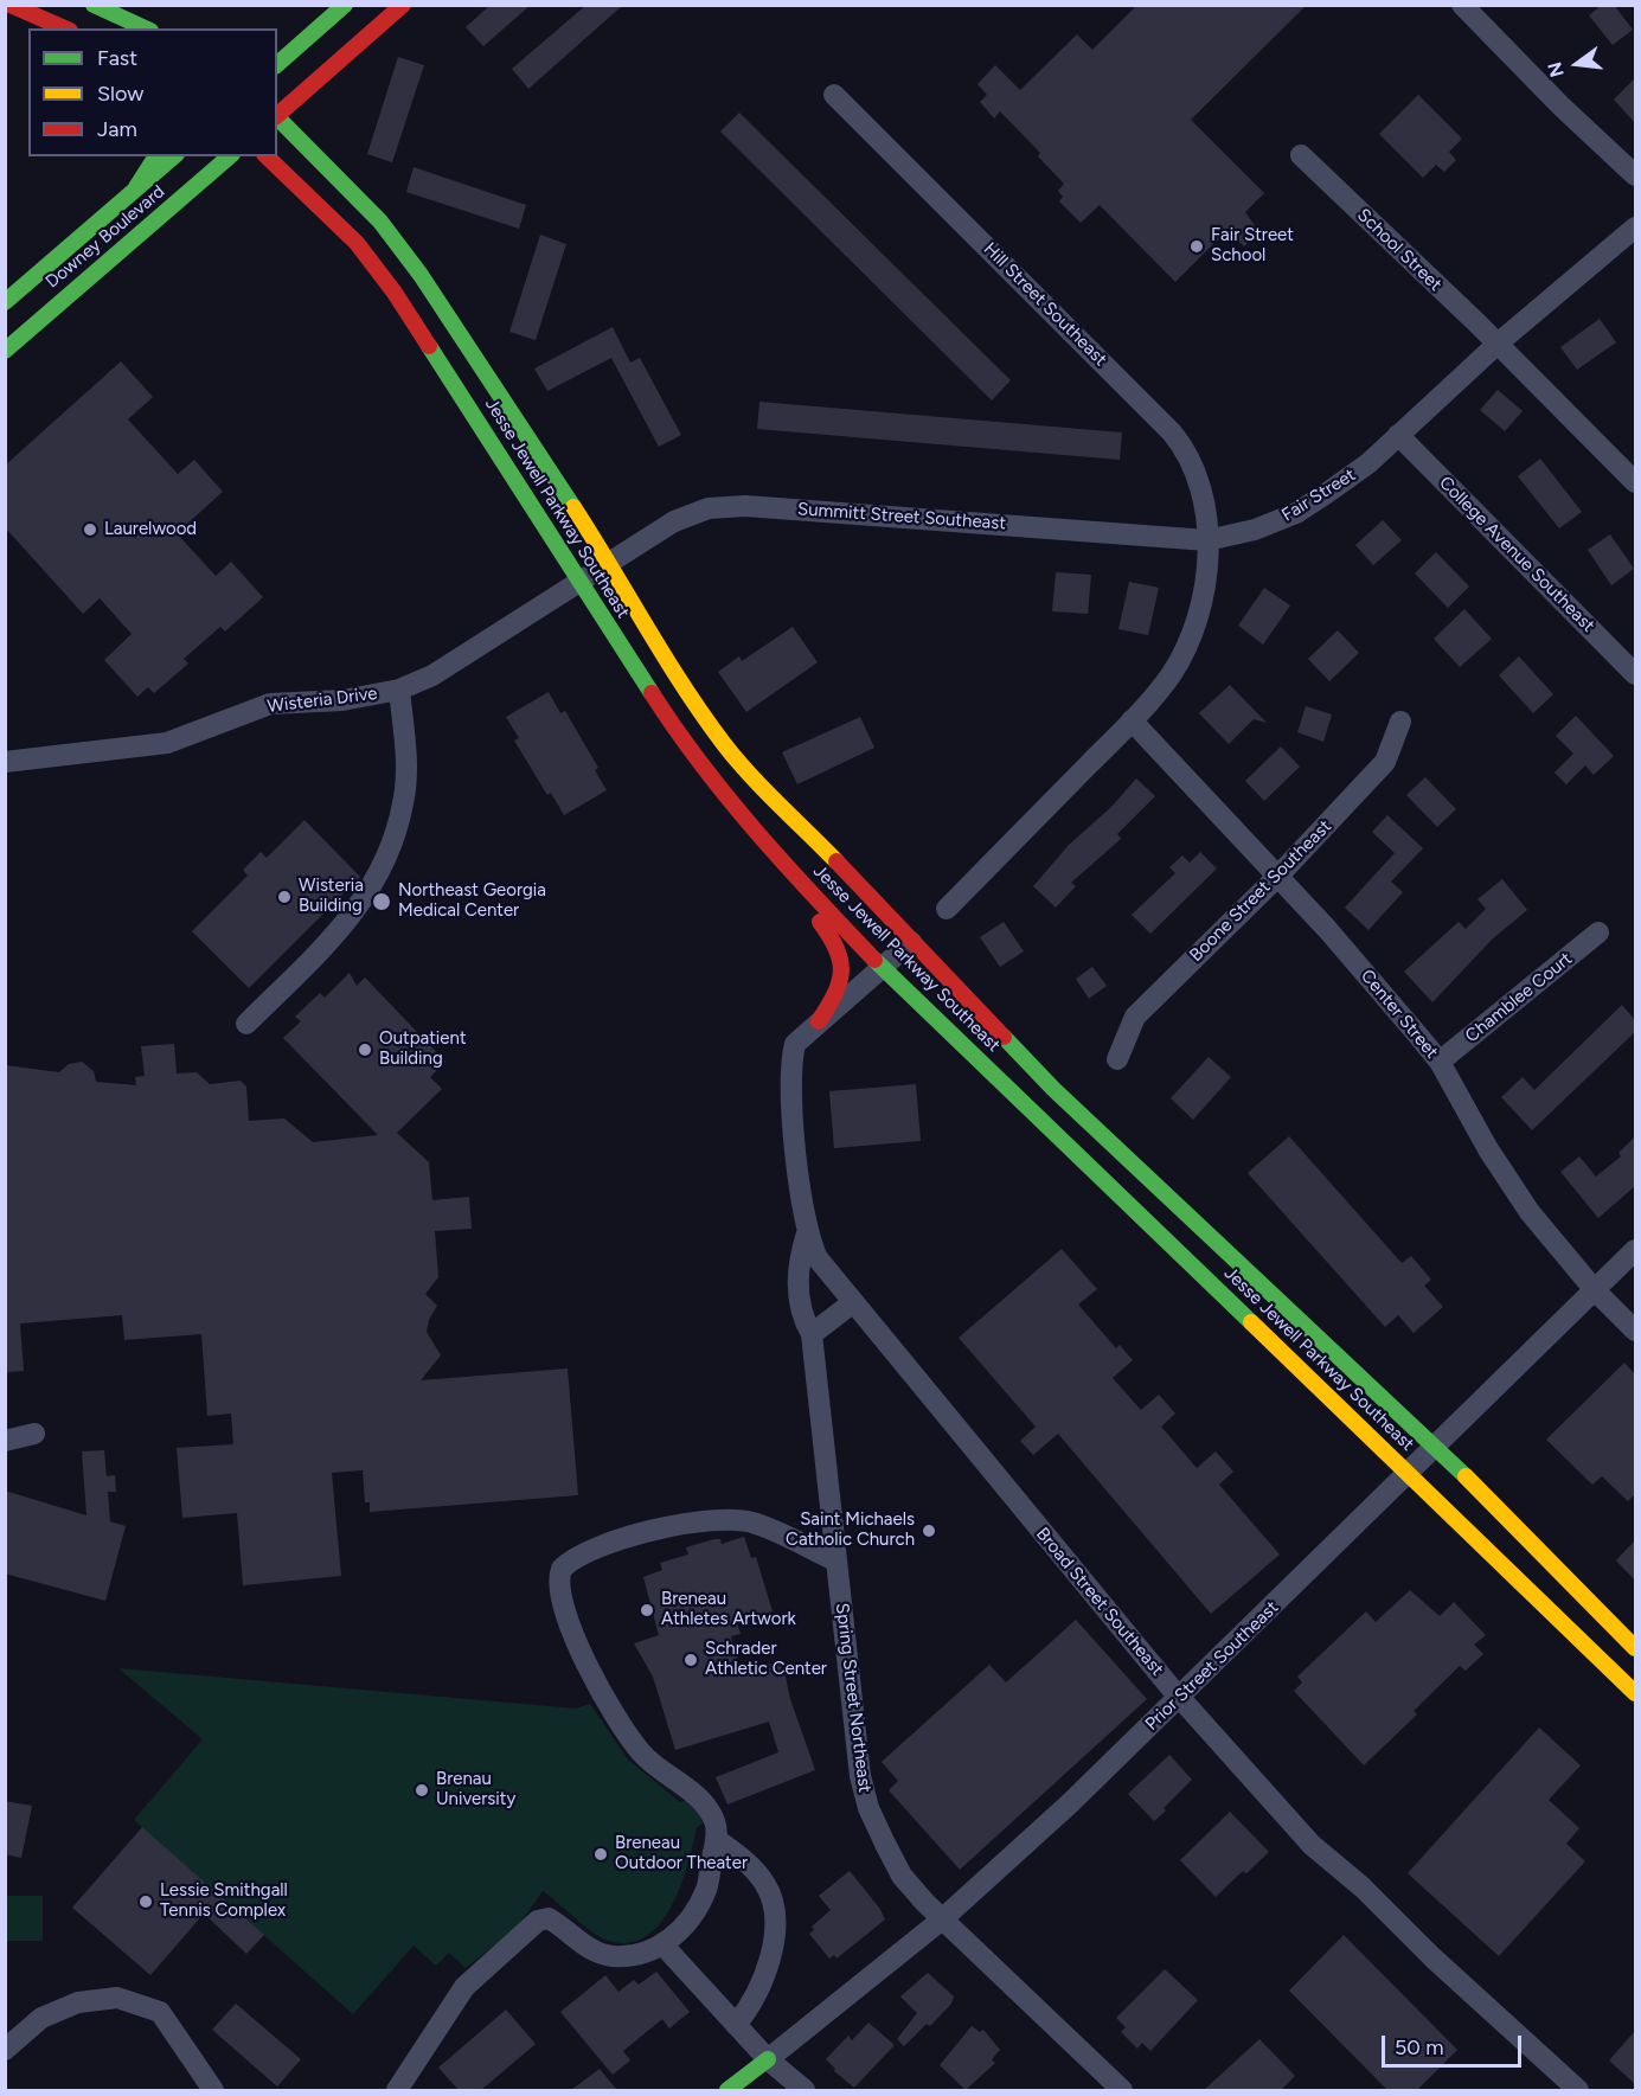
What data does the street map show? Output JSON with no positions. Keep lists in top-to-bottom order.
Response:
{
  "streets": {
    "main road": ["Downey Boulevard", "Jesse Jewell Parkway Southeast"],
    "street": [
      "School Street",
      "Hill Street Southeast",
      "Fair Street",
      "Summitt Street Southeast",
      "College Avenue Southeast",
      "Wisteria Drive",
      "Boone Street Southeast",
      "Chamblee Court",
      "Center Street",
      "Broad Street Southeast",
      "Prior Street Southeast",
      "Spring Street Northeast"
    ]
  },
  "crossings": [
    ["School Street", "Fair Street"],
    ["Hill Street Southeast", "Fair Street"],
    ["Hill Street Southeast", "Summitt Street Southeast"],
    ["Fair Street", "Summitt Street Southeast"],
    ["Fair Street", "College Avenue Southeast"],
    ["Jesse Jewell Parkway Southeast", "Summitt Street Southeast"],
    ["Jesse Jewell Parkway Southeast", "Wisteria Drive"],
    ["Jesse Jewell Parkway Southeast", "Prior Street Southeast"],
    ["Jesse Jewell Parkway Southeast", "Spring Street Northeast"],
    ["Summitt Street Southeast", "Wisteria Drive"],
    ["Boone Street Southeast", "Center Street"],
    ["Chamblee Court", "Center Street"],
    ["Center Street", "Prior Street Southeast"],
    ["Broad Street Southeast", "Prior Street Southeast"],
    ["Broad Street Southeast", "Spring Street Northeast"],
    ["Prior Street Southeast", "Spring Street Northeast"]
  ],
  "places": [
    "Fair Street School",
    "Laurelwood",
    "Wisteria Building",
    "Northeast Georgia Medical Center",
    "Outpatient Building",
    "Saint Michaels Catholic Church",
    "Breneau Athletes Artwork",
    "Schrader Athletic Center",
    "Brenau University",
    "Breneau Outdoor Theater",
    "Lessie Smithgall Tennis Complex"
  ],
  "legend": ["Fast", "Slow", "Jam"],
  "scale_bar": "50 m",
  "north": "left"
}
